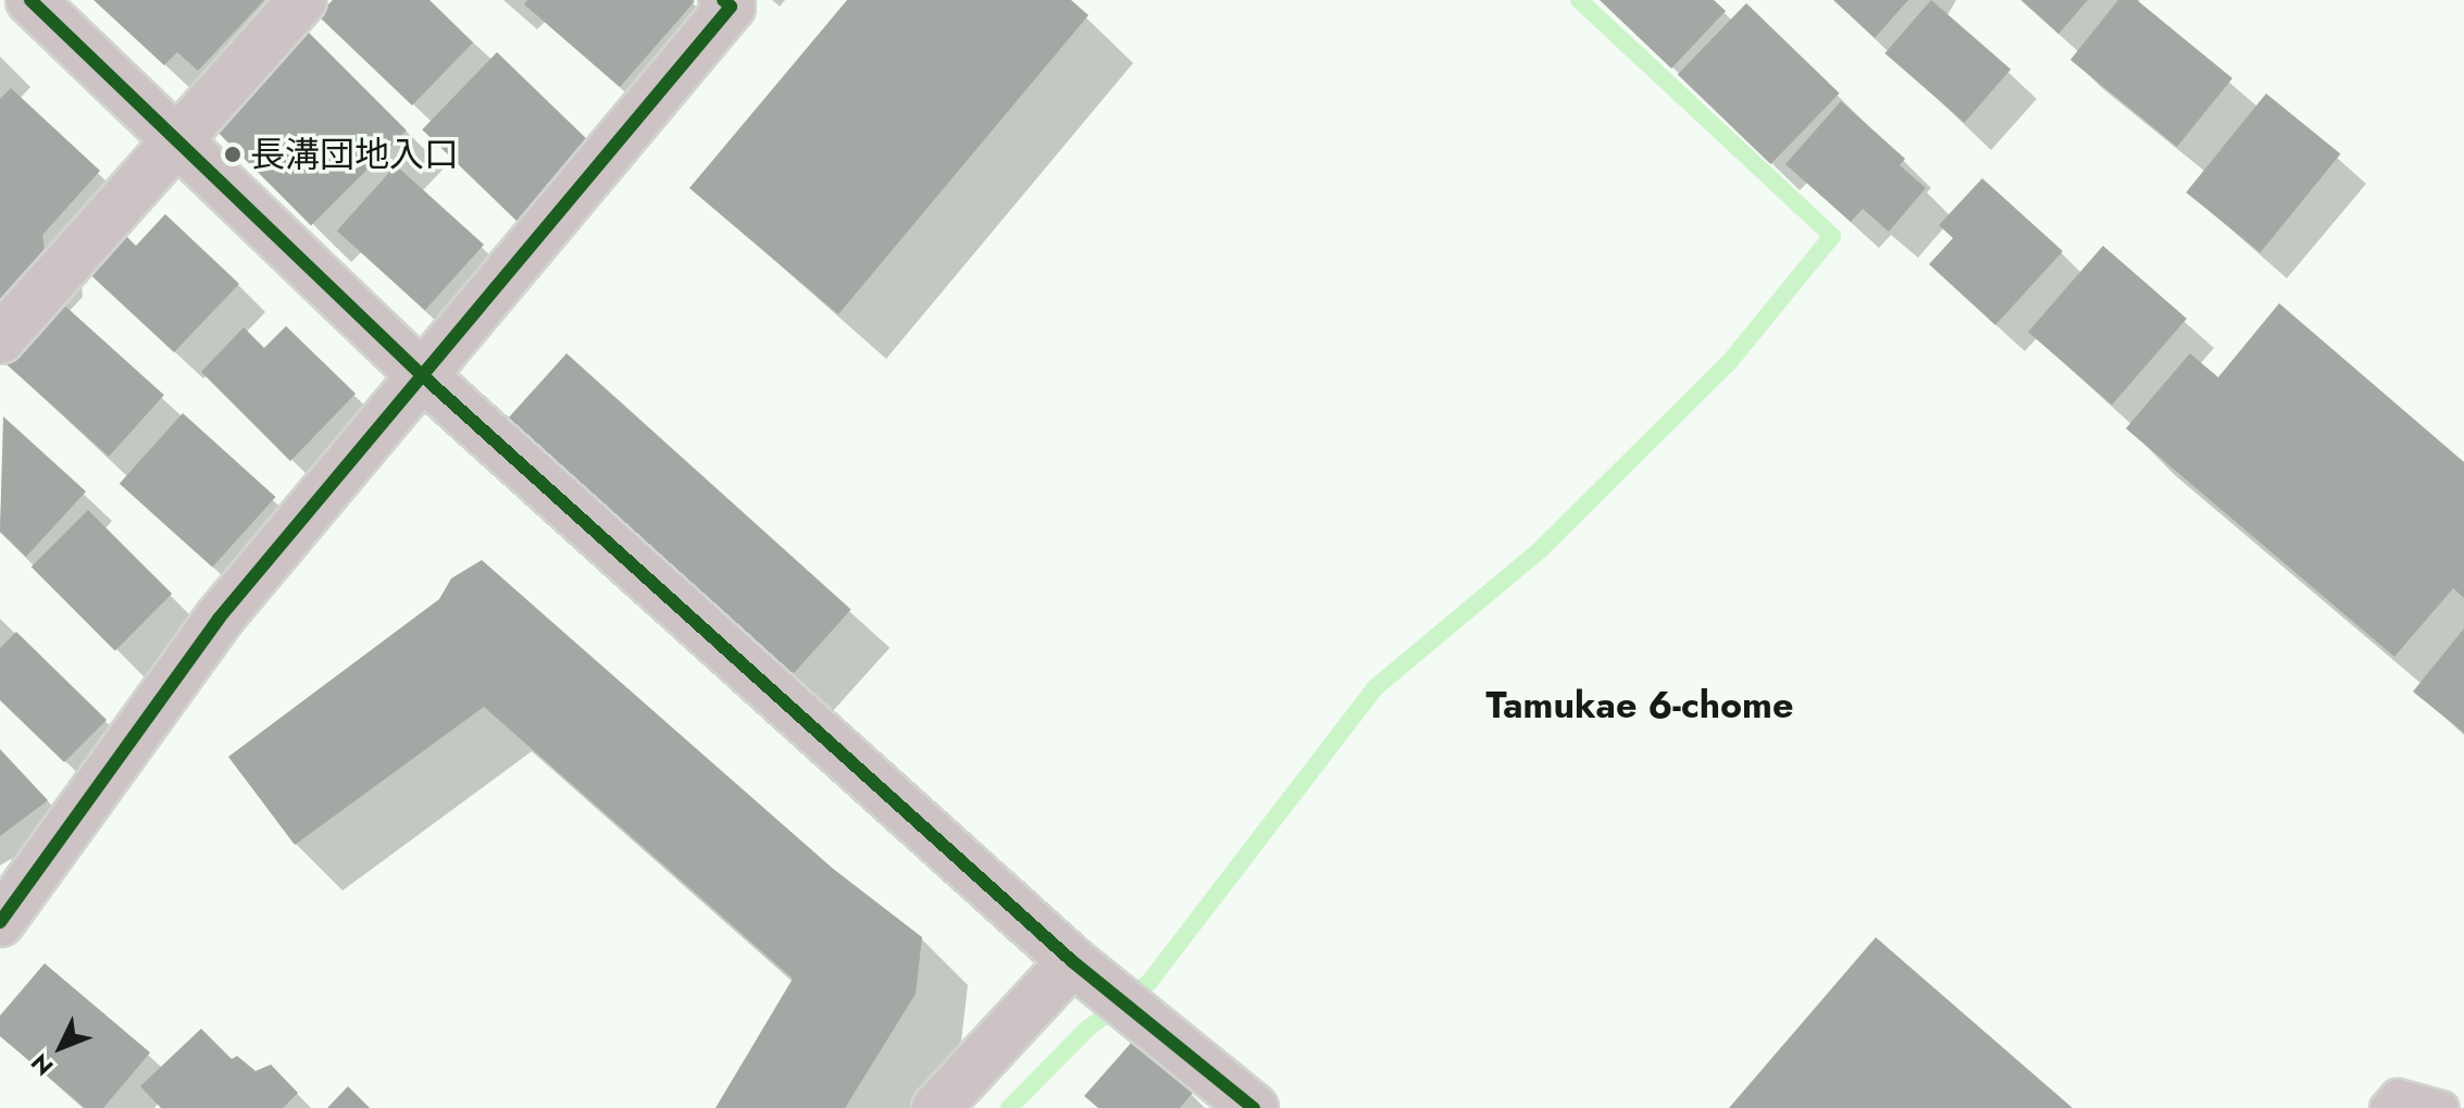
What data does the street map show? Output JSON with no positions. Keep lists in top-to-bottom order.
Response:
{
  "districts": ["Tamukae 6-chome"],
  "places": ["長溝団地入口"],
  "north": "bottom left"
}
